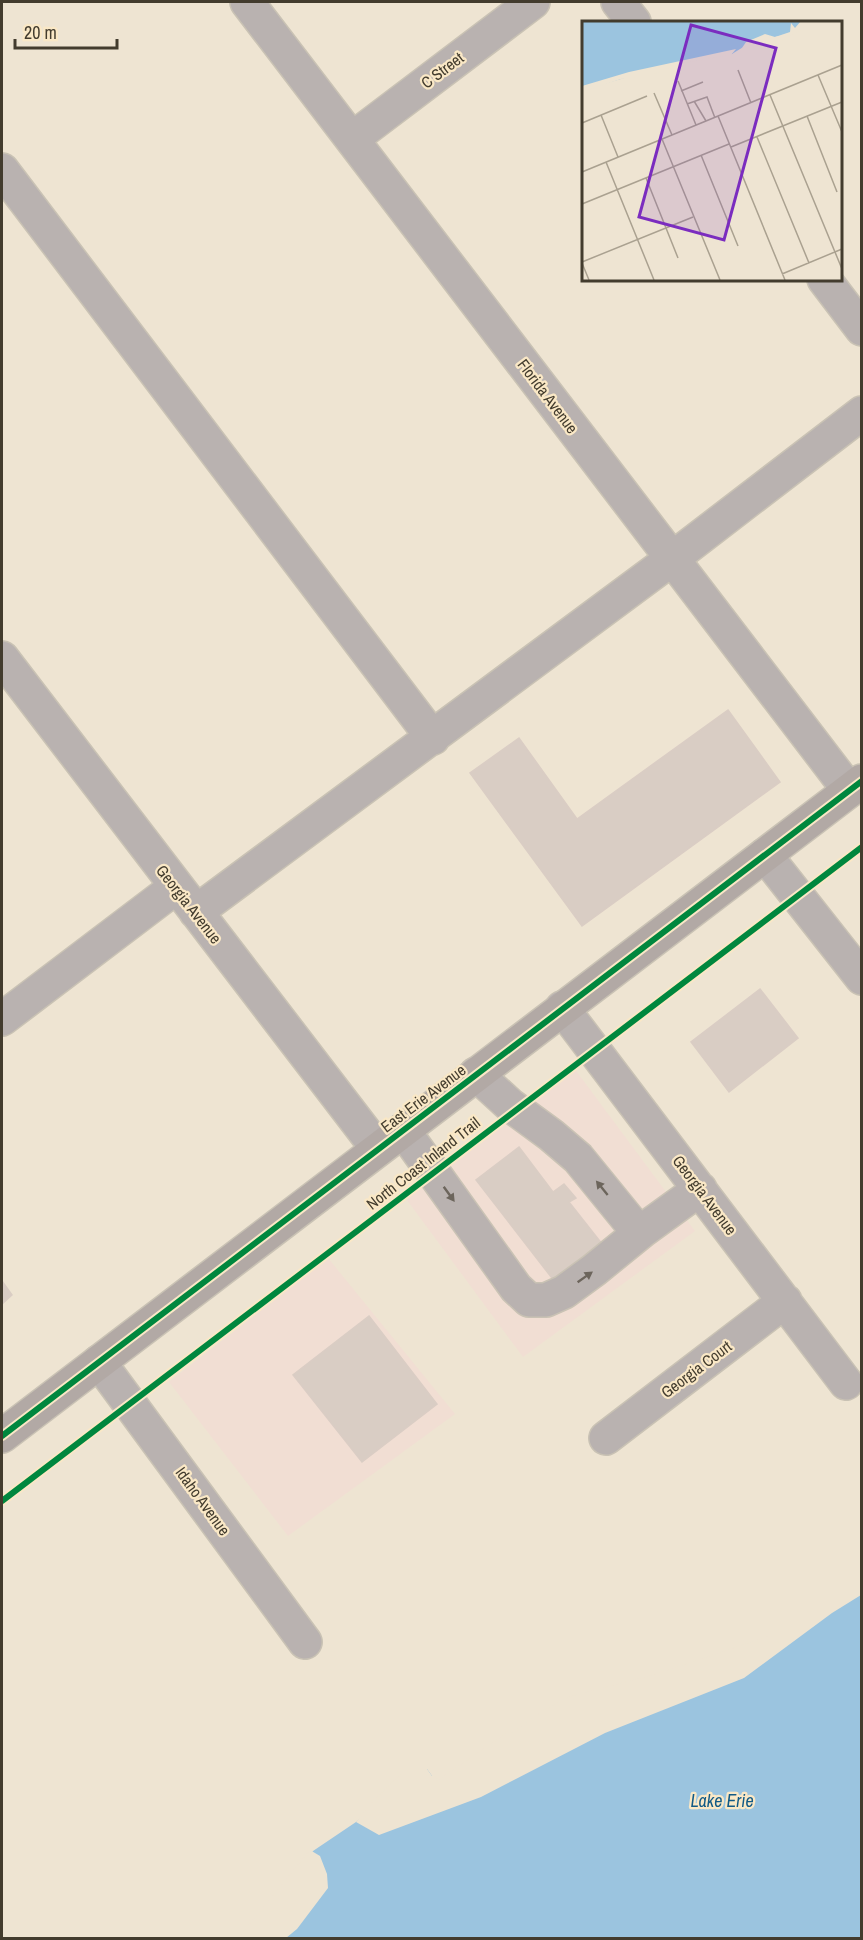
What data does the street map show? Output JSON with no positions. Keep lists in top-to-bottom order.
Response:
{
  "streets": {
    "main road": ["East Erie Avenue"],
    "street": [
      "C Street",
      "Florida Avenue",
      "Georgia Avenue",
      "Georgia Court",
      "Idaho Avenue"
    ],
    "cycle path": ["North Coast Inland Trail"]
  },
  "crossings": [
    ["C Street", "Florida Avenue"],
    ["Florida Avenue", "East Erie Avenue"],
    ["Georgia Avenue", "East Erie Avenue"],
    ["Georgia Avenue", "Georgia Court"],
    ["East Erie Avenue", "Idaho Avenue"]
  ],
  "water": ["Lake Erie"],
  "scale_bar": "20 m"
}
